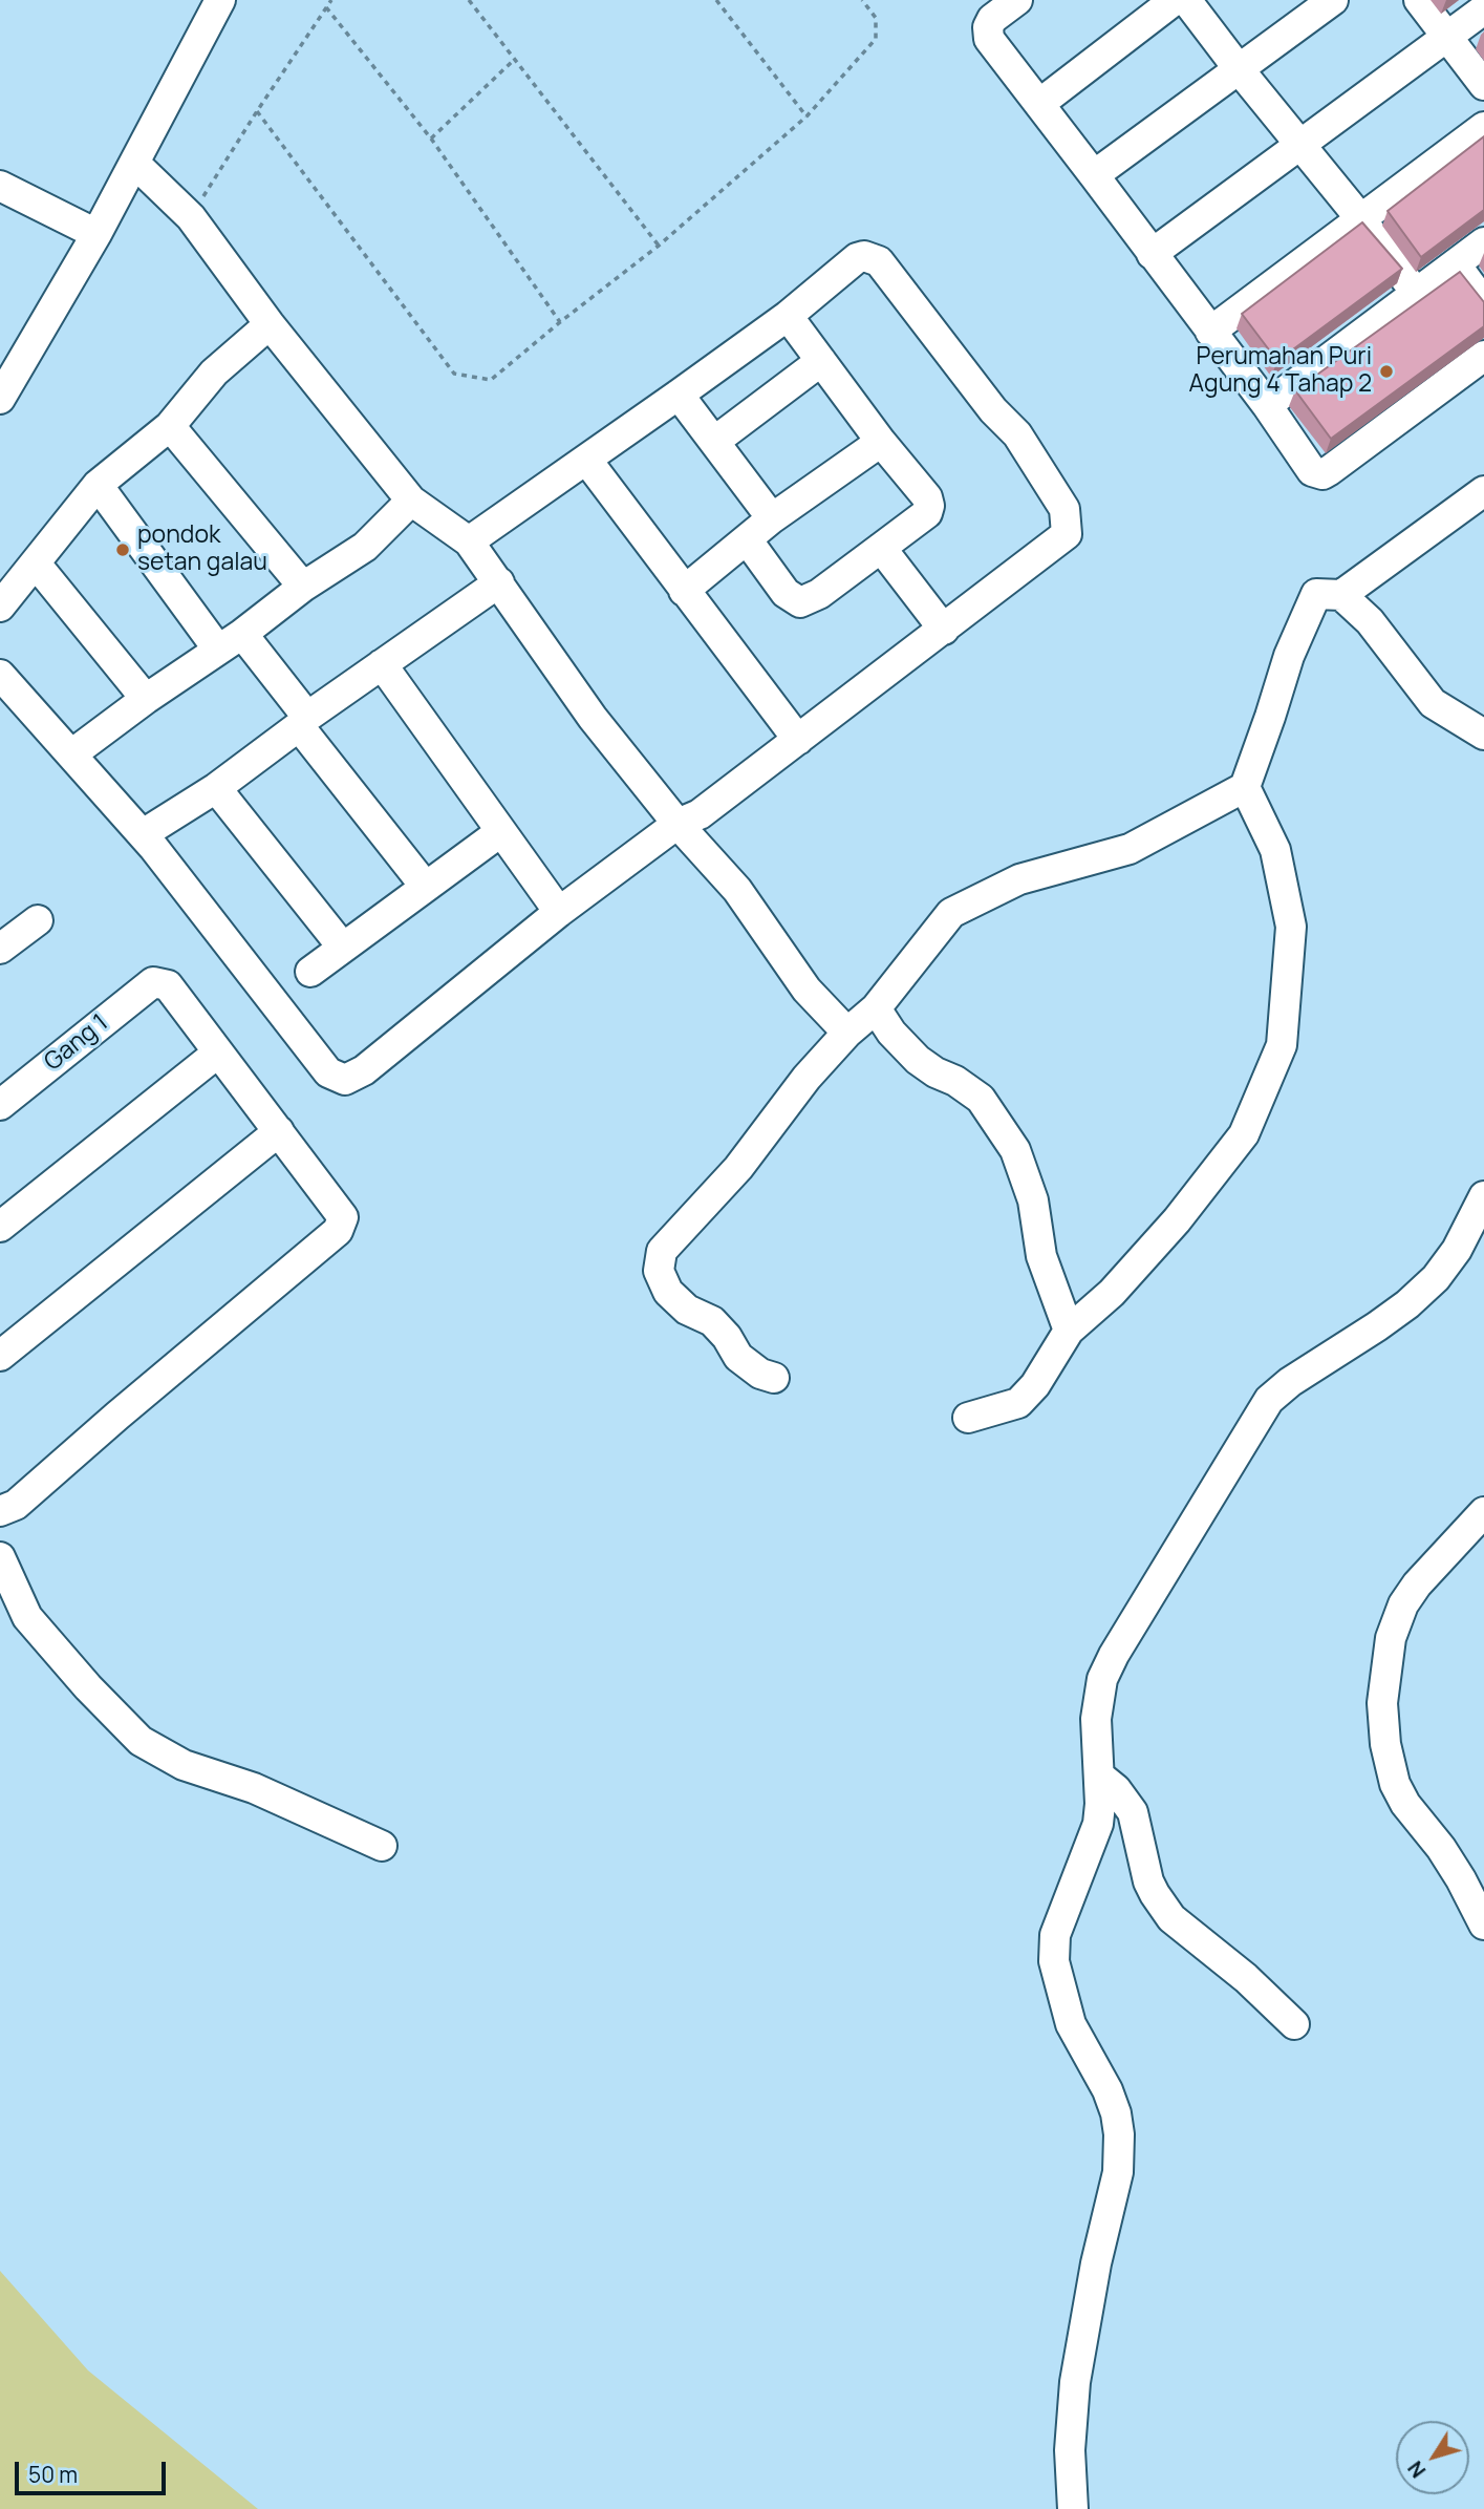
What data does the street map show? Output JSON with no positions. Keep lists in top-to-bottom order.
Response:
{
  "streets": {
    "street": ["Gang 1"]
  },
  "places": ["Perumahan Puri Agung 4 Tahap 2", "pondok setan galau"],
  "scale_bar": "50 m",
  "north": "bottom left"
}
